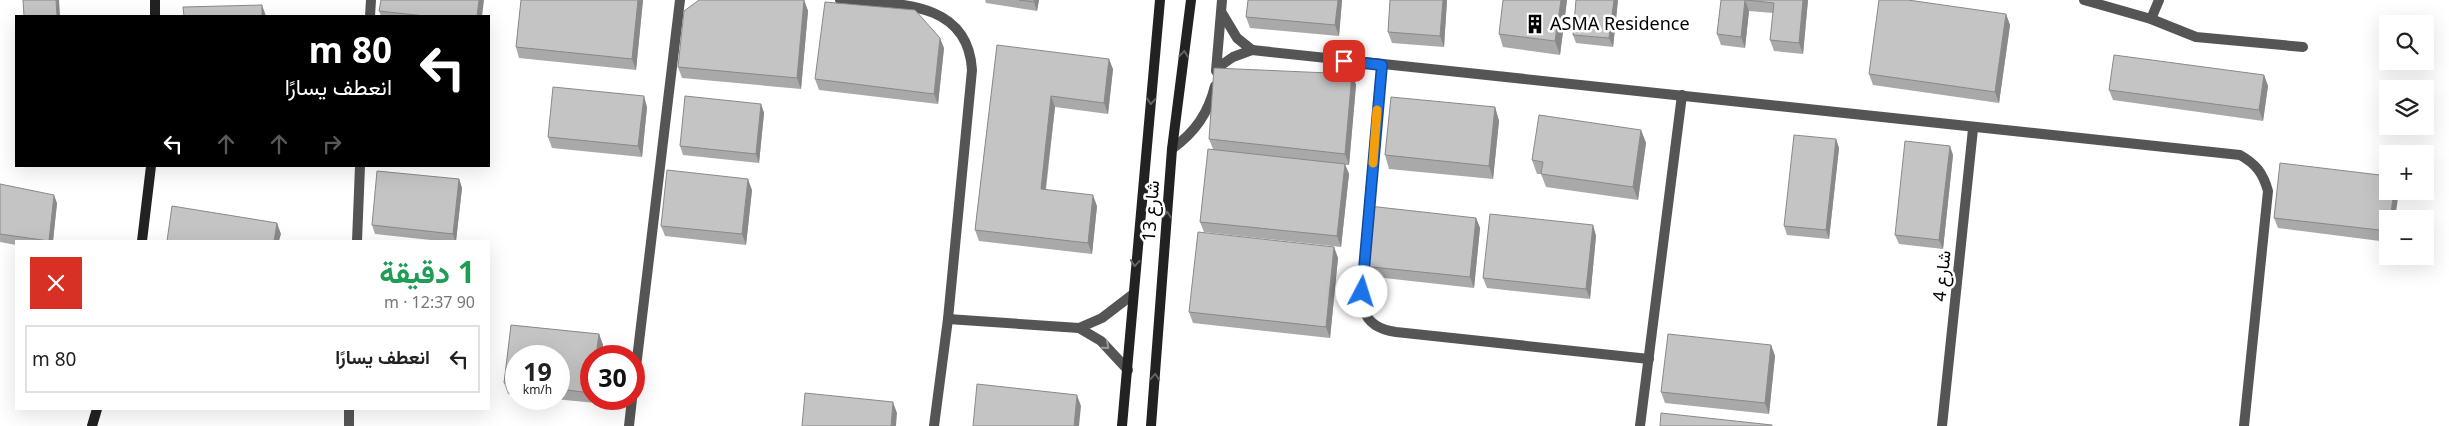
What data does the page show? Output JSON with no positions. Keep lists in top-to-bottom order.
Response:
{
  "streets": {
    "street": ["شارع 13", "شارع 4"]
  },
  "places": {
    "building": ["ASMA Residence"]
  },
  "page": {
    "map_buttons": ["+", "−"],
    "turn": ["80 m", "انعطف يسارًا"],
    "heading": ["1 دقيقة", "90 m · 12:37"],
    "list": [
      {
        "name": "انعطف يسارًا",
        "value": "80 m"
      }
    ],
    "speed": "19 km/h",
    "limit": "30"
  }
}
